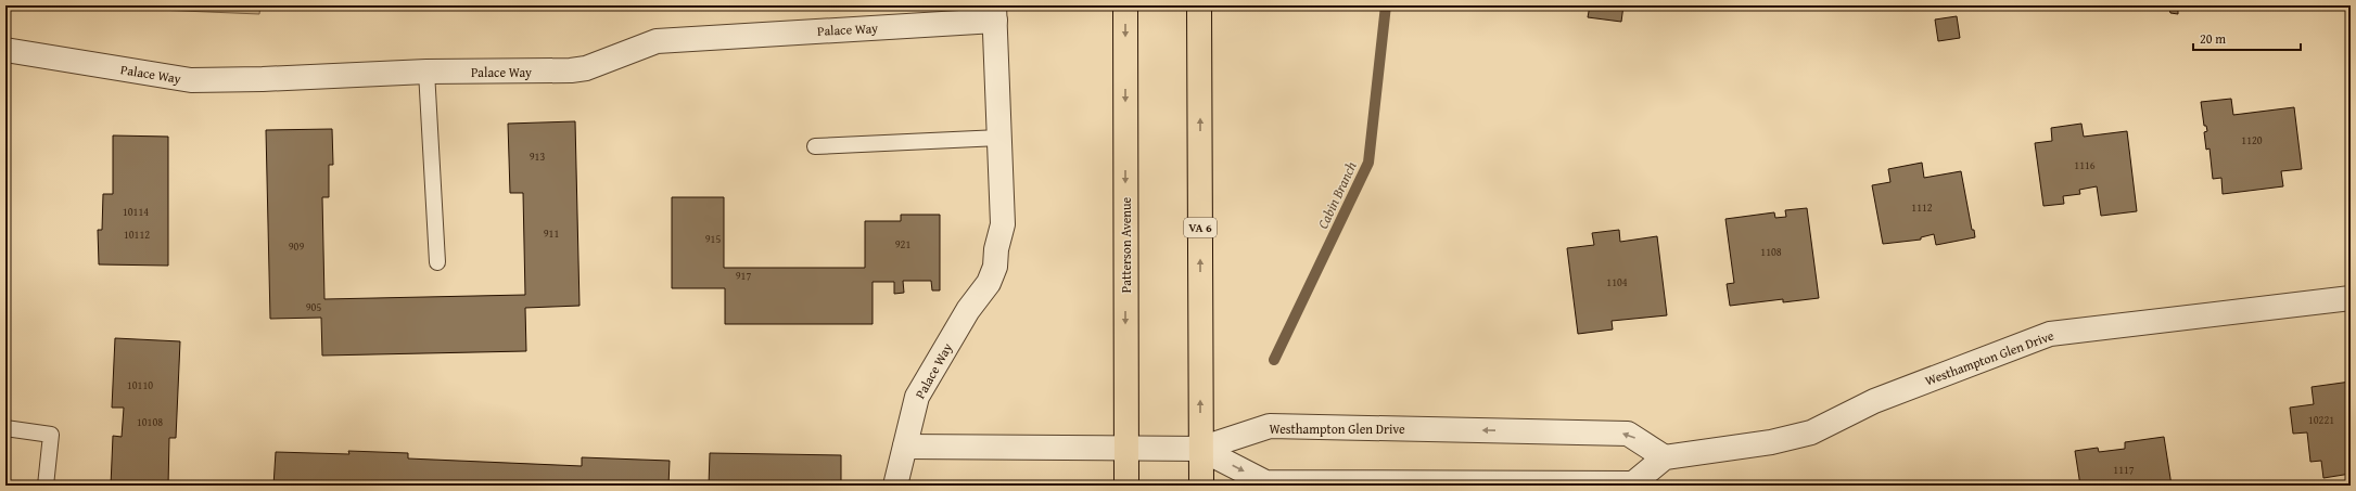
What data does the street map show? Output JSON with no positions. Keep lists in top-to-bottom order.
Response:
{
  "streets": {
    "main road": ["VA 6", "Patterson Avenue"],
    "street": ["Palace Way", "Westhampton Glen Drive"]
  },
  "crossings": [
    ["VA 6", "Westhampton Glen Drive"]
  ],
  "water": ["Cabin Branch"],
  "house_numbers": [
    "1120",
    "913",
    "1116",
    "1112",
    "10114",
    "911",
    "10112",
    "915",
    "921",
    "909",
    "1108",
    "917",
    "1104",
    "905",
    "10110",
    "10221",
    "10108",
    "1117"
  ],
  "scale_bar": "20 m"
}
